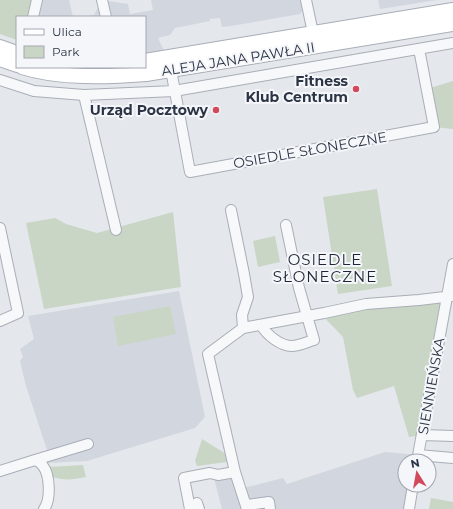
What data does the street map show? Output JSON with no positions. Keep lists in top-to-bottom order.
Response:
{
  "streets": {
    "main road": ["ALEJA JANA PAWŁA II"],
    "street": ["OSIEDLE SŁONECZNE", "SIENNIEŃSKA"]
  },
  "crossings": [
    ["ALEJA JANA PAWŁA II", "OSIEDLE SŁONECZNE"]
  ],
  "districts": ["OSIEDLE SŁONECZNE"],
  "places": ["Fitness Klub Centrum", "Urząd Pocztowy"],
  "legend": ["Ulica", "Park"],
  "north": "top"
}
